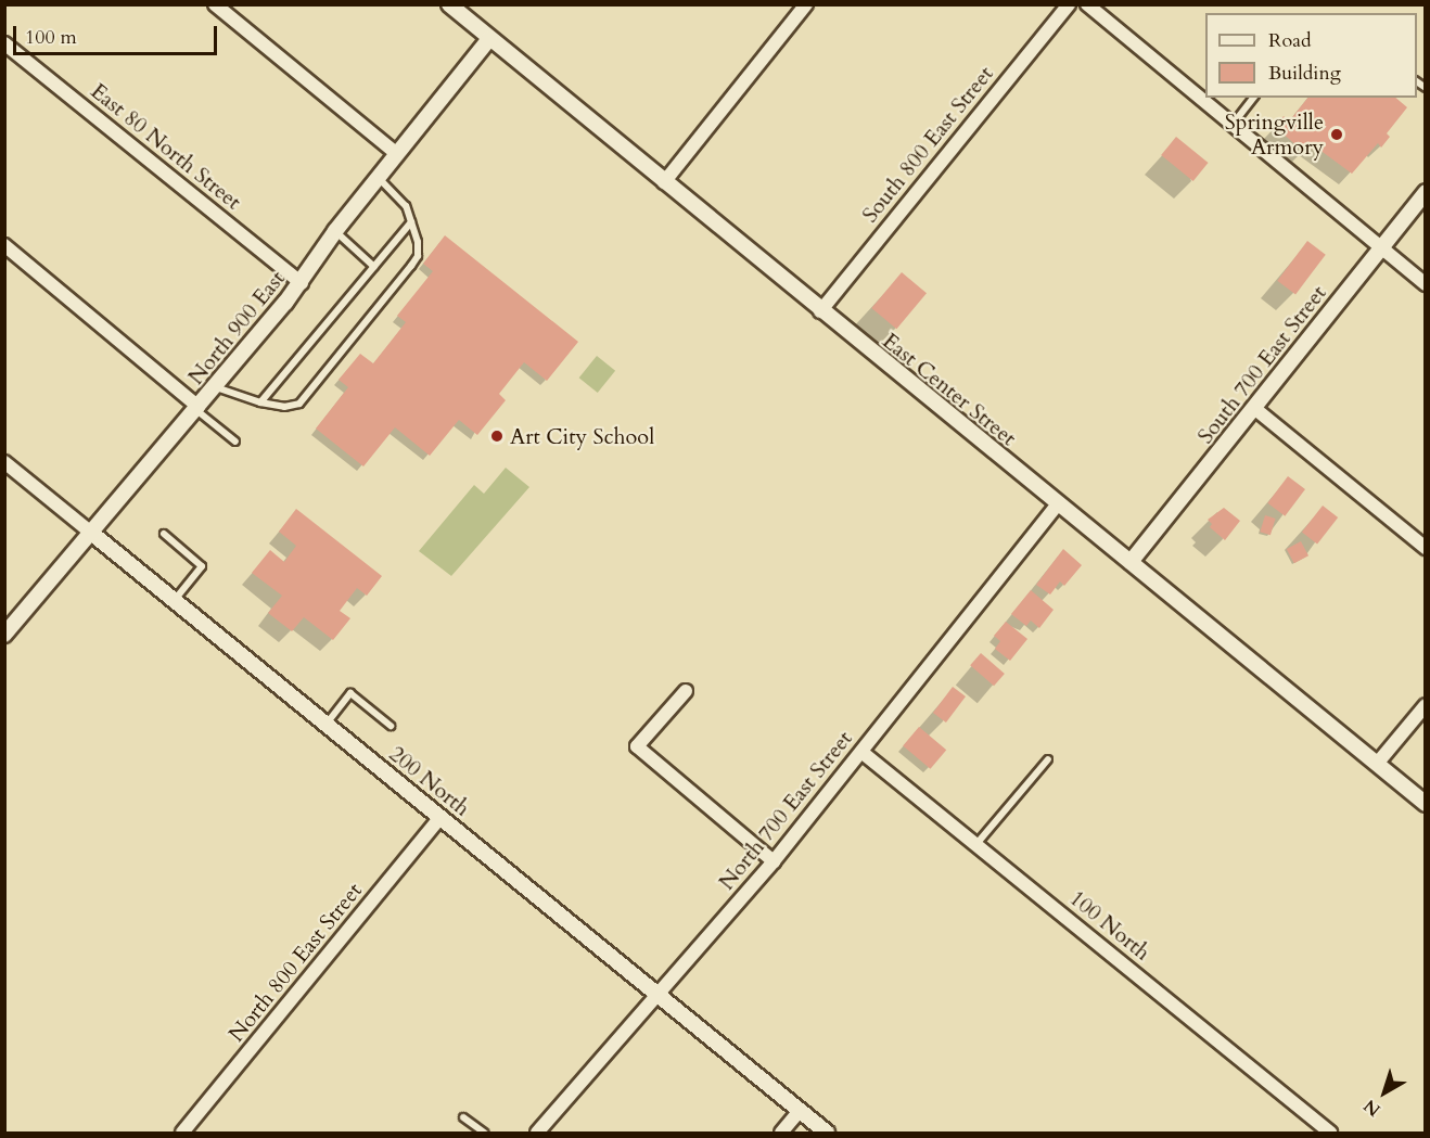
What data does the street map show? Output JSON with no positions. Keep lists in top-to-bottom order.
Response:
{
  "streets": {
    "street": [
      "South 800 East Street",
      "East 80 North Street",
      "North 900 East",
      "South 700 East Street",
      "East Center Street",
      "200 North",
      "North 700 East Street",
      "100 North",
      "North 800 East Street"
    ]
  },
  "crossings": [
    ["South 800 East Street", "East Center Street"],
    ["East 80 North Street", "North 900 East"],
    ["North 900 East", "East Center Street"],
    ["North 900 East", "200 North"],
    ["South 700 East Street", "East Center Street"],
    ["East Center Street", "North 700 East Street"],
    ["200 North", "North 700 East Street"],
    ["200 North", "North 800 East Street"],
    ["North 700 East Street", "100 North"]
  ],
  "places": ["Springville Armory", "Art City School"],
  "legend": ["Road", "Building"],
  "scale_bar": "100 m",
  "north": "bottom left"
}
